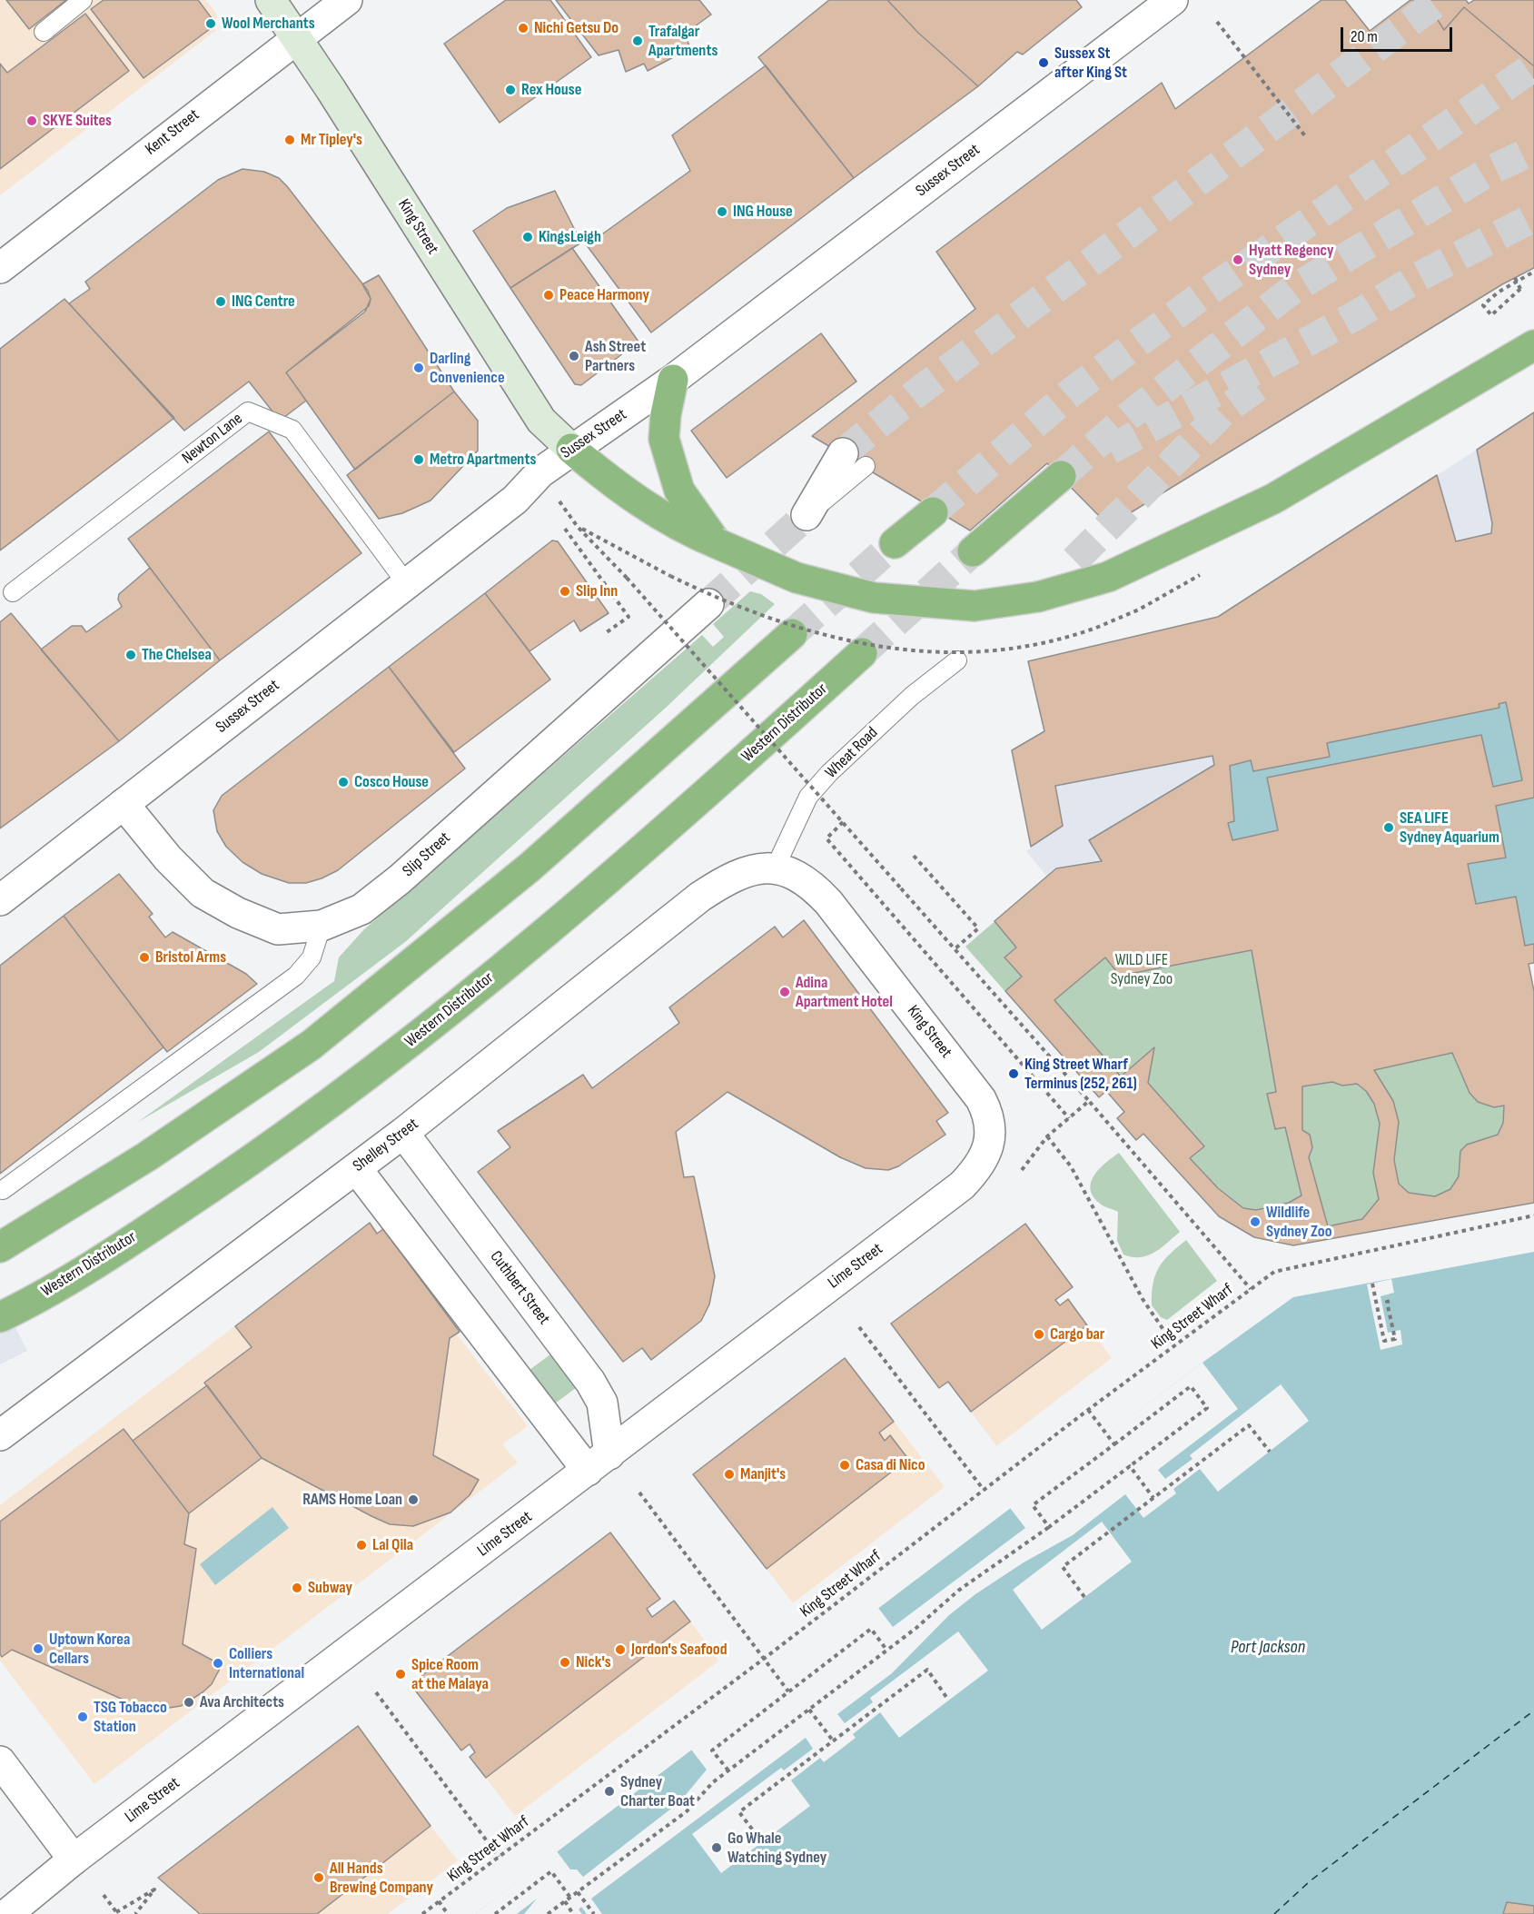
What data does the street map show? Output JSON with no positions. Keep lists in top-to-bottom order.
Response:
{
  "streets": {
    "highway": ["Western Distributor"],
    "main road": ["King Street"],
    "street": [
      "Kent Street",
      "Sussex Street",
      "Slip Street",
      "Shelley Street",
      "Lime Street",
      "Cuthbert Street"
    ],
    "lane": ["Newton Lane", "Wheat Road"],
    "path": ["King Street Wharf"]
  },
  "crossings": [
    ["Kent Street", "King Street"],
    ["Sussex Street", "King Street"],
    ["Sussex Street", "Newton Lane"],
    ["Sussex Street", "Slip Street"],
    ["King Street", "Wheat Road"],
    ["King Street", "Shelley Street"],
    ["King Street", "Lime Street"],
    ["Wheat Road", "Shelley Street"],
    ["Shelley Street", "Cuthbert Street"],
    ["Lime Street", "Cuthbert Street"]
  ],
  "water": ["Port Jackson"],
  "parks": ["WILD LIFE Sydney Zoo"],
  "places": [
    "Wool Merchants",
    "Nichi Getsu Do",
    "Trafalgar Apartments",
    "Sussex St after King St",
    "Rex House",
    "SKYE Suites",
    "Mr Tipley's",
    "ING House",
    "KingsLeigh",
    "Hyatt Regency Sydney",
    "Peace Harmony",
    "ING Centre",
    "Ash Street Partners",
    "Darling Convenience",
    "Metro Apartments",
    "Slip Inn",
    "The Chelsea",
    "Cosco House",
    "SEA LIFE Sydney Aquarium",
    "Bristol Arms",
    "Adina Apartment Hotel",
    "King Street Wharf Terminus (252, 261)",
    "Wildlife Sydney Zoo",
    "Cargo bar",
    "Casa di Nico",
    "Manjit's",
    "RAMS Home Loan",
    "Lal Qila",
    "Subway",
    "Uptown Korea Cellars",
    "Jordon's Seafood",
    "Nick's",
    "Colliers International",
    "Spice Room at the Malaya",
    "Ava Architects",
    "TSG Tobacco Station",
    "Sydney Charter Boat",
    "Go Whale Watching Sydney",
    "All Hands Brewing Company"
  ],
  "scale_bar": "20 m"
}
